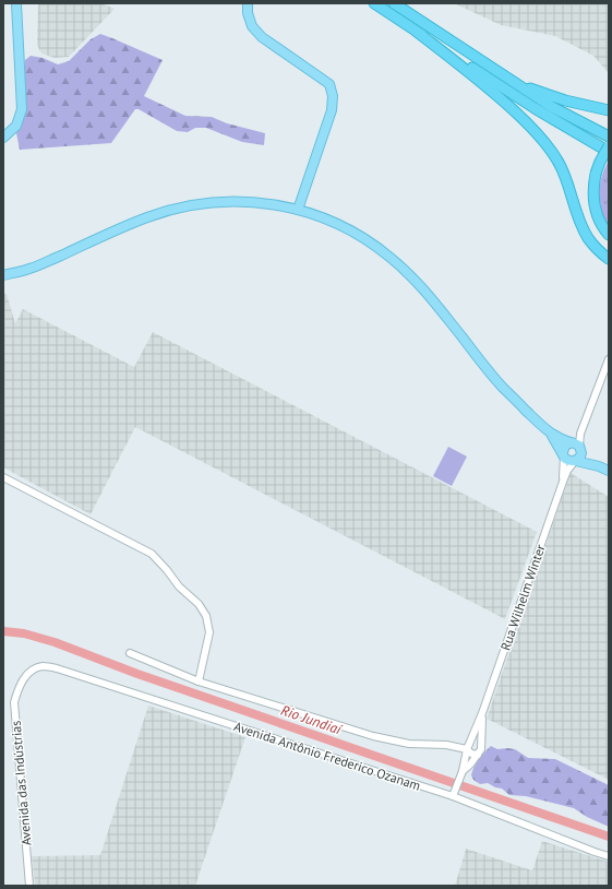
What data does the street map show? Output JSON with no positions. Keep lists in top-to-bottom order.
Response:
{
  "streets": {
    "street": ["Rua Wilhelm Winter", "Avenida Antônio Frederico Ozanam", "Avenida das Indústrias"]
  },
  "crossings": [
    ["Avenida Antônio Frederico Ozanam", "Avenida das Indústrias"]
  ],
  "water": ["Rio Jundiaí"]
}
